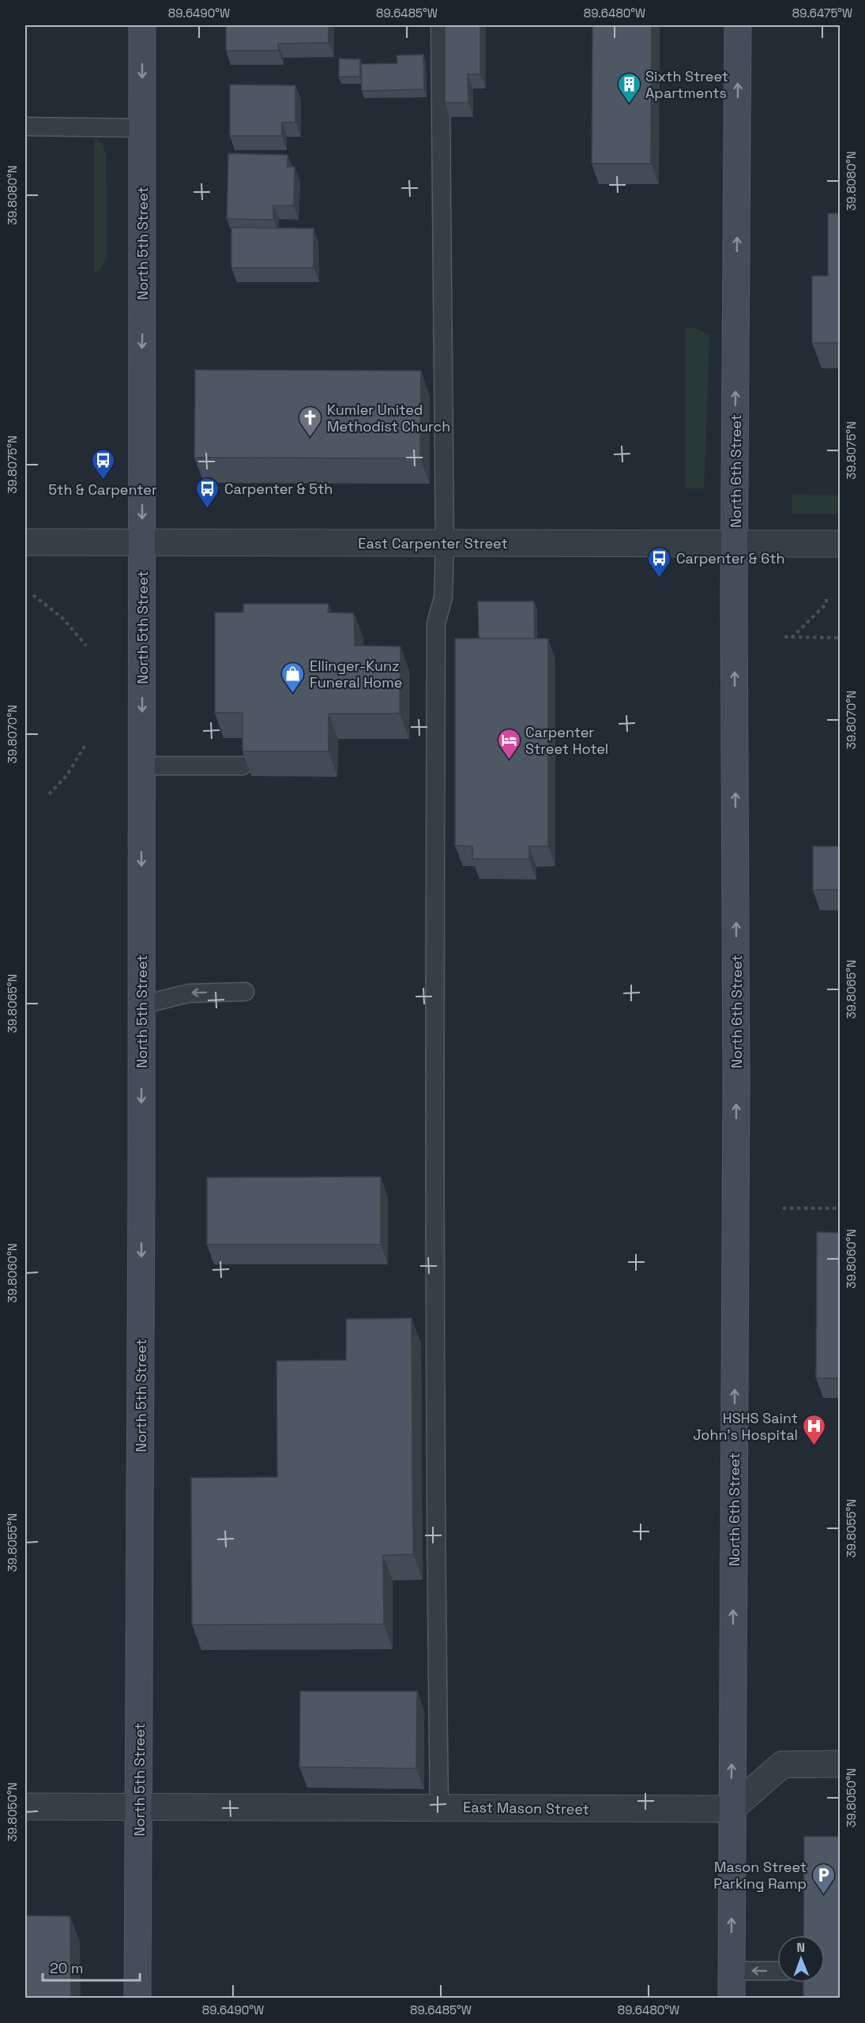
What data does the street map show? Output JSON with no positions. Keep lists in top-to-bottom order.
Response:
{
  "streets": {
    "main road": ["North 5th Street", "North 6th Street"],
    "street": ["East Carpenter Street", "East Mason Street"]
  },
  "crossings": [
    ["North 5th Street", "East Carpenter Street"],
    ["North 5th Street", "East Mason Street"],
    ["North 6th Street", "East Carpenter Street"],
    ["North 6th Street", "East Mason Street"]
  ],
  "one_way": ["North 5th Street", "North 6th Street"],
  "places": {
    "building": ["Sixth Street Apartments"],
    "church": ["Kumler United Methodist Church"],
    "bus stop": ["5th & Carpenter", "Carpenter & 5th", "Carpenter & 6th"],
    "shop": ["Ellinger-Kunz Funeral Home"],
    "hotel": ["Carpenter Street Hotel"],
    "hospital": ["HSHS Saint John's Hospital"],
    "parking": ["Mason Street Parking Ramp"]
  },
  "scale_bar": "20 m",
  "north": "top",
  "coordinates": [
    "89.6490°W",
    "89.6485°W",
    "89.6480°W",
    "89.6475°W",
    "39.8080°N",
    "39.8075°N",
    "39.8070°N",
    "39.8065°N",
    "39.8060°N",
    "39.8055°N",
    "39.8050°N"
  ]
}
